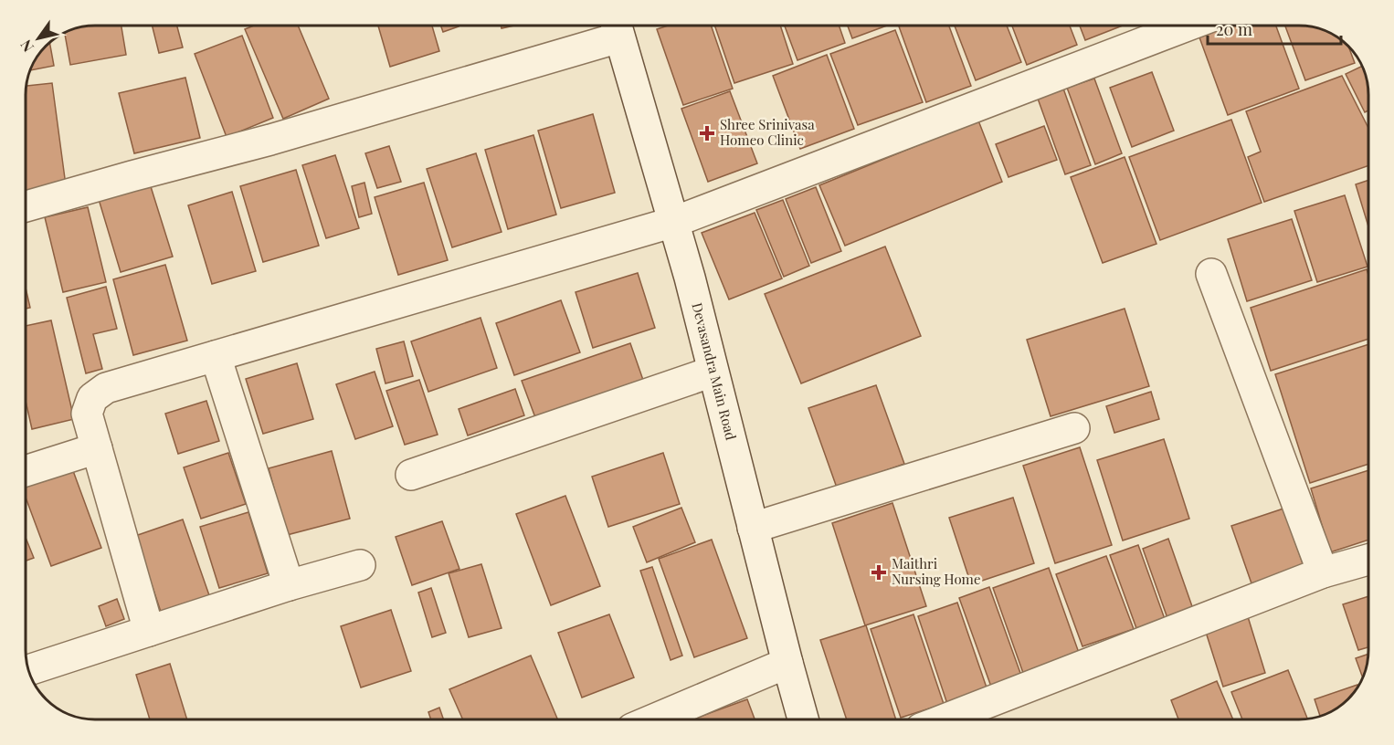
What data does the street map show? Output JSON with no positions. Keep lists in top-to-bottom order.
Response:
{
  "streets": {
    "street": ["Devasandra Main Road"]
  },
  "places": {
    "health": ["Shree Srinivasa Homeo Clinic", "Maithri Nursing Home"]
  },
  "scale_bar": "20 m",
  "north": "bottom left"
}
